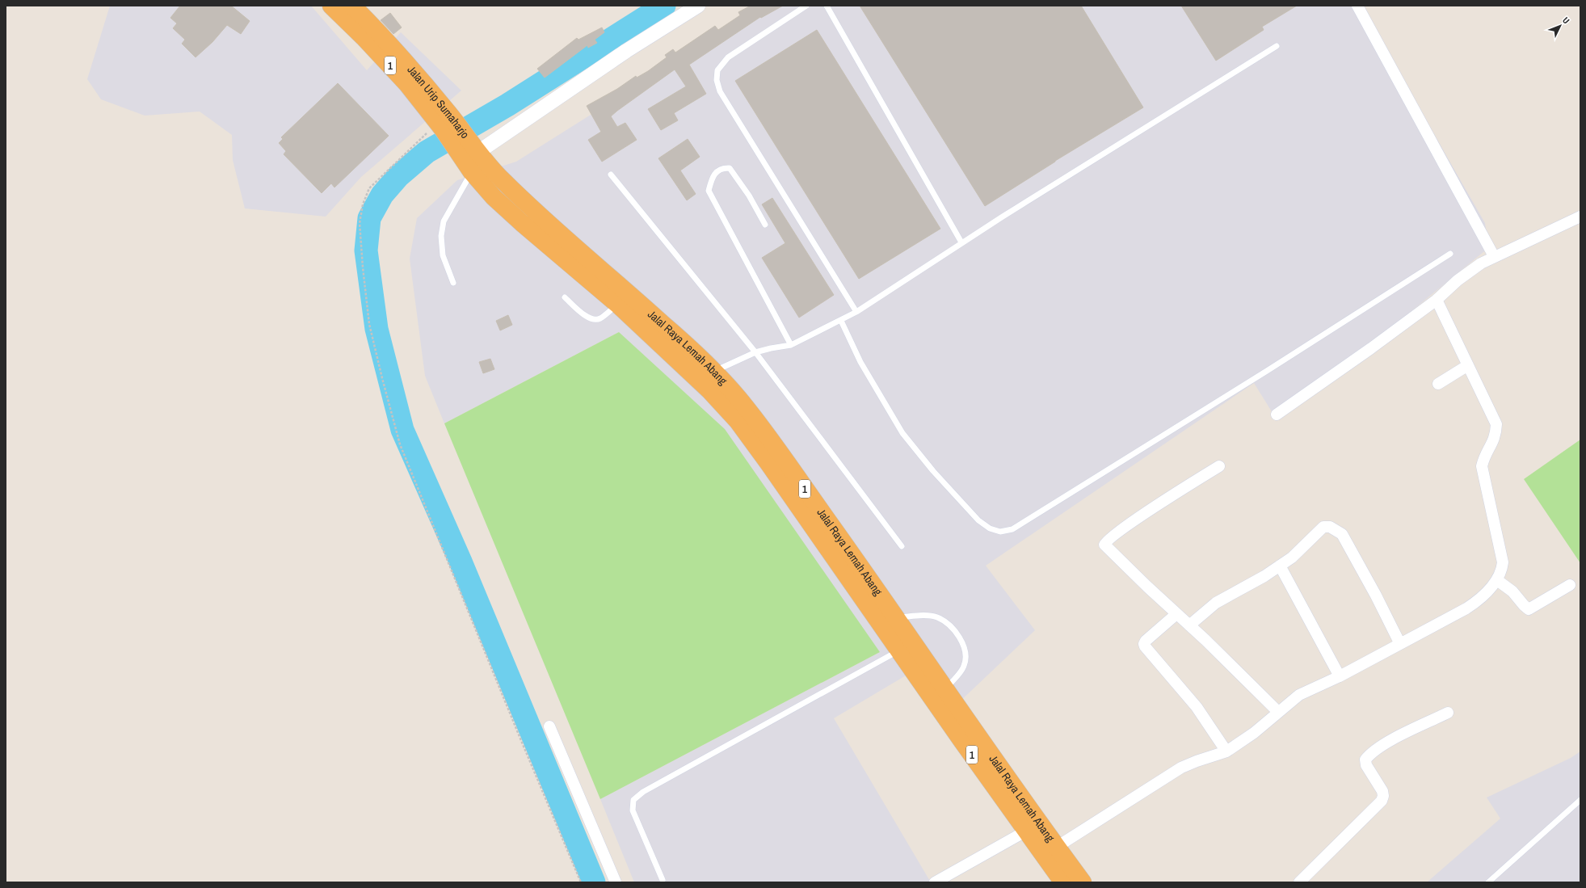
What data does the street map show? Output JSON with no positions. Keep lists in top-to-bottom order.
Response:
{
  "streets": {
    "highway": ["1", "Jalan Urip Sumaharjo", "Jalal Raya Lemah Abang"]
  },
  "crossings": [
    ["Jalan Urip Sumaharjo", "Jalal Raya Lemah Abang"]
  ],
  "north": "top right"
}
